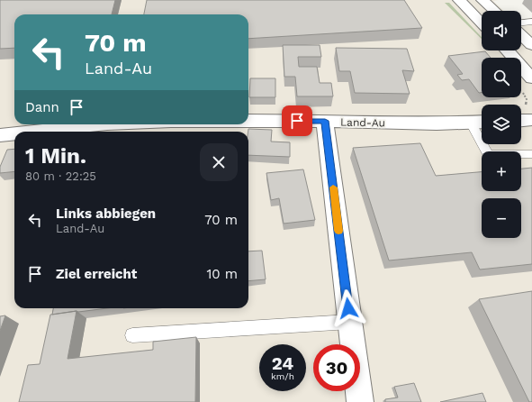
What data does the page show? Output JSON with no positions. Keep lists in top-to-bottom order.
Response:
{
  "streets": {
    "street": ["Land-Au"]
  },
  "page": {
    "map_buttons": ["+", "−"],
    "turn": ["70 m", "Land-Au"],
    "then": "Dann",
    "heading": ["1 Min.", "80 m · 22:25"],
    "list": [
      {
        "name": "Links abbiegen",
        "note": "Land-Au",
        "value": "70 m"
      },
      {
        "name": "Ziel erreicht",
        "value": "10 m"
      }
    ],
    "speed": "24 km/h",
    "limit": "30"
  }
}
